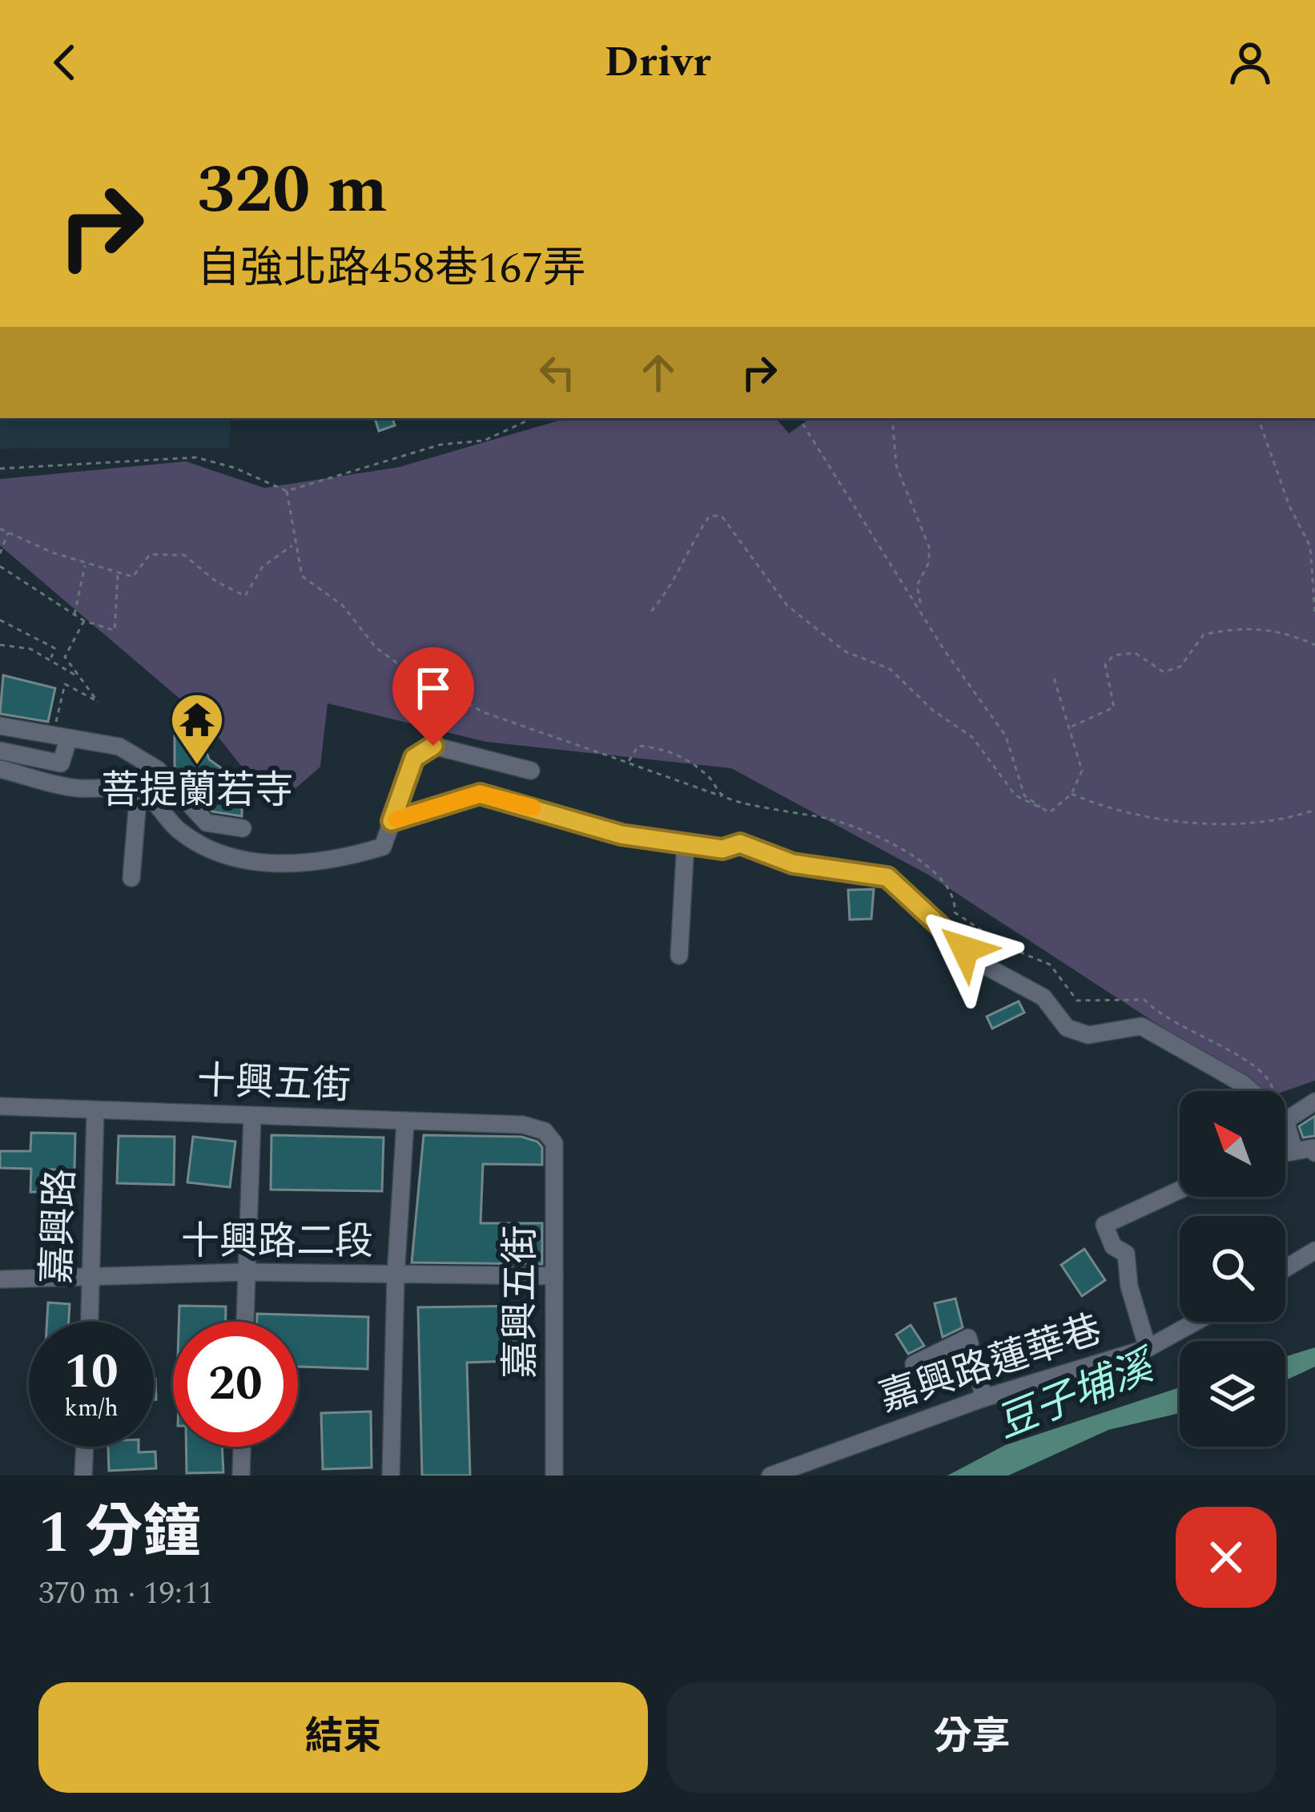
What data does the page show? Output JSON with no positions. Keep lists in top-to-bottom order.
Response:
{
  "streets": {
    "street": [
      "十興五街",
      "嘉興路",
      "十興路二段",
      "嘉興五街",
      "嘉興路蓮華巷"
    ]
  },
  "crossings": [
    ["十興五街", "嘉興路"],
    ["十興五街", "嘉興五街"],
    ["嘉興路", "十興路二段"],
    ["十興路二段", "嘉興五街"]
  ],
  "water": ["豆子埔溪"],
  "places": {
    "temple": ["菩提蘭若寺"]
  },
  "north": "top left",
  "page": {
    "header": "Drivr",
    "turn": ["320 m", "自強北路458巷167弄"],
    "speed": "10 km/h",
    "limit": "20",
    "heading": ["1 分鐘", "370 m · 19:11"],
    "buttons": ["結束", "分享"]
  }
}
